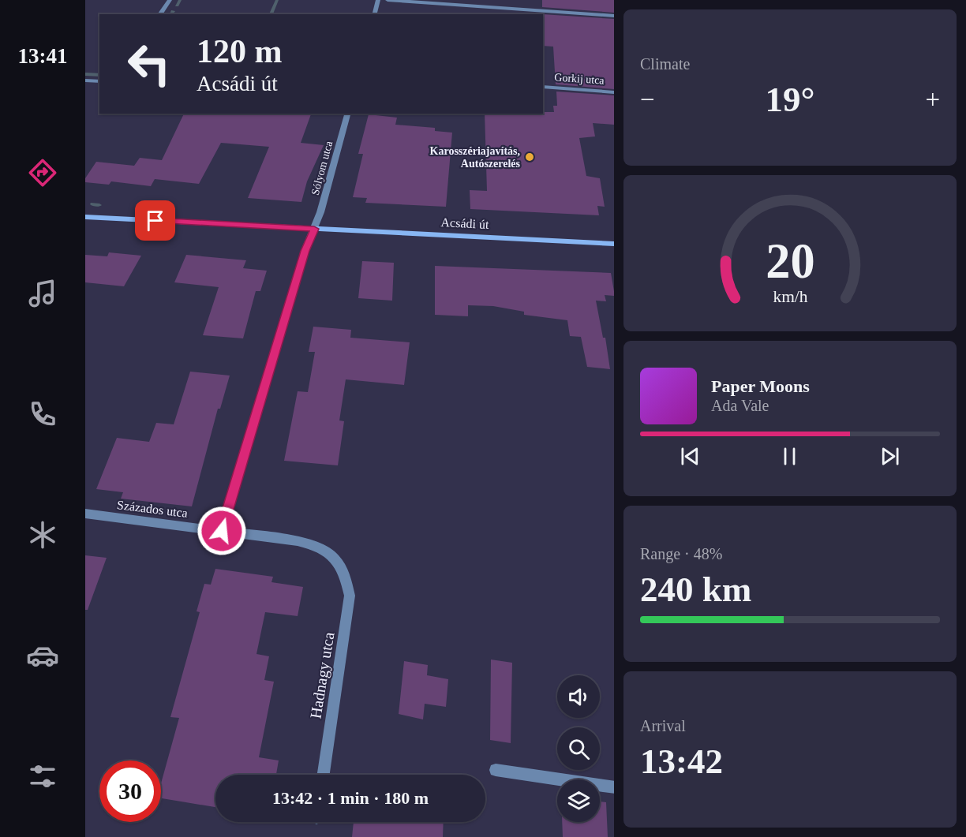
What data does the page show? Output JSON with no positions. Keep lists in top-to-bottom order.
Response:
{
  "streets": {
    "main road": ["Acsádi út"],
    "street": [
      "Gorkij utca",
      "Sólyom utca",
      "Százados utca",
      "Hadnagy utca"
    ]
  },
  "crossings": [
    ["Sólyom utca", "Acsádi út"],
    ["Százados utca", "Hadnagy utca"]
  ],
  "places": ["Karosszériajavítás, Autószerelés"],
  "page": {
    "tabs": "13:41",
    "tile": [
      "Climate",
      ["Range · 48%", "240 km"],
      ["Arrival", "13:42"]
    ],
    "turn": ["120 m", "Acsádi út"],
    "heat": ["−", "19°", "+"],
    "song": ["Paper Moons", "Ada Vale"],
    "limit": "30",
    "trip": "13:42 · 1 min · 180 m",
    "gauge": ["20", "km/h"]
  }
}
